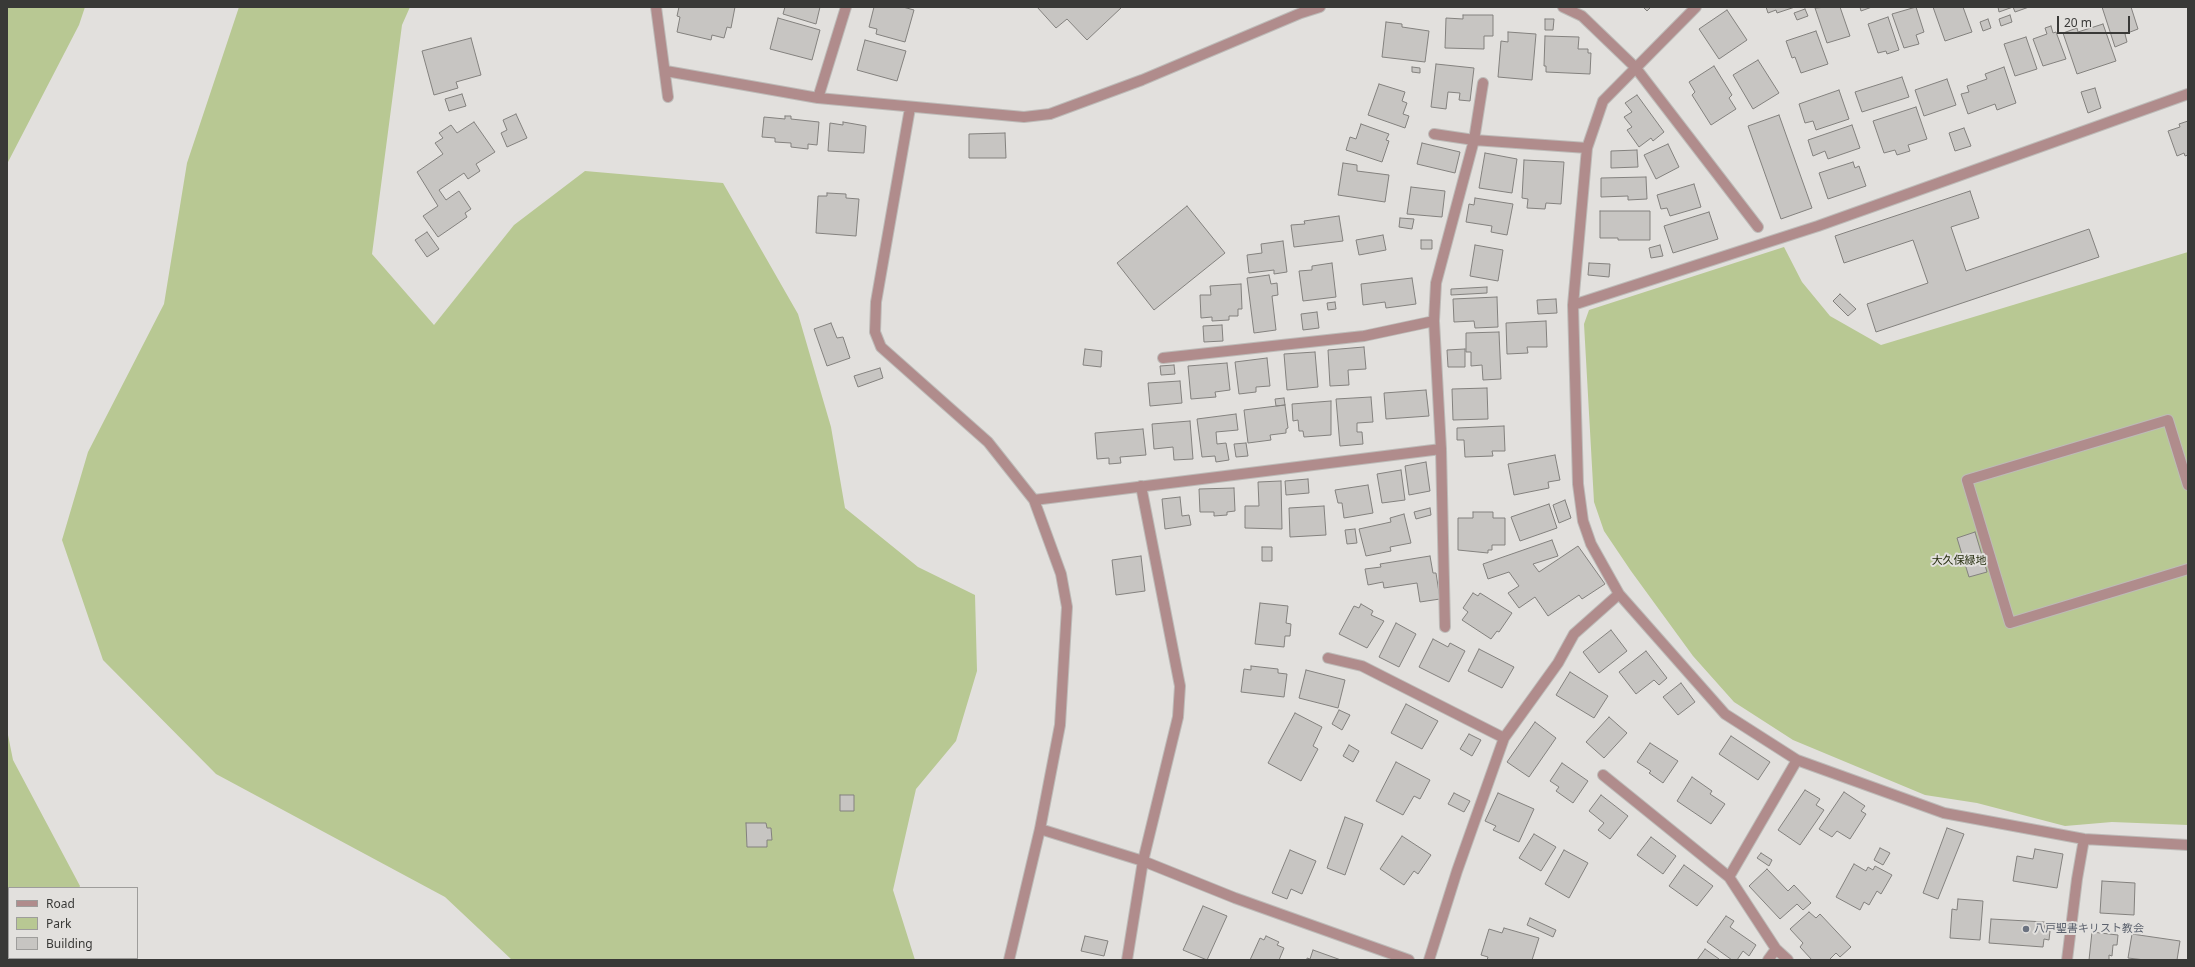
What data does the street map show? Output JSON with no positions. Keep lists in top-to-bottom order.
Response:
{
  "parks": ["大久保緑地"],
  "places": ["八戸聖書キリスト教会"],
  "legend": ["Road", "Park", "Building"],
  "scale_bar": "20 m"
}
